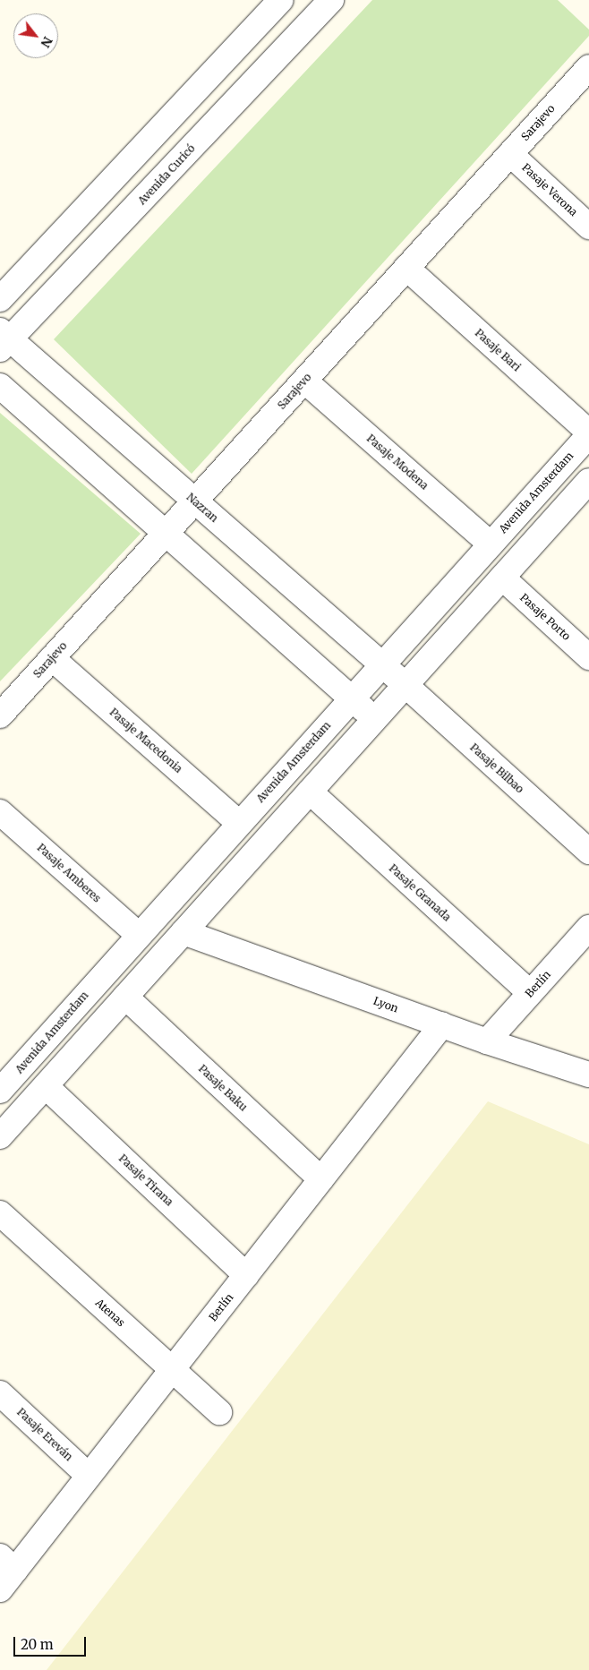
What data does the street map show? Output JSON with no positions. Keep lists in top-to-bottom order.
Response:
{
  "streets": {
    "street": [
      "Sarajevo",
      "Avenida Curicó",
      "Pasaje Verona",
      "Pasaje Bari",
      "Pasaje Modena",
      "Avenida Amsterdam",
      "Nazran",
      "Pasaje Porto",
      "Pasaje Macedonia",
      "Pasaje Bilbao",
      "Pasaje Amberes",
      "Pasaje Granada",
      "Berlín",
      "Lyon",
      "Pasaje Baku",
      "Pasaje Tirana",
      "Atenas",
      "Pasaje Ereván"
    ]
  },
  "crossings": [
    ["Sarajevo", "Pasaje Verona"],
    ["Sarajevo", "Pasaje Bari"],
    ["Sarajevo", "Pasaje Modena"],
    ["Sarajevo", "Nazran"],
    ["Sarajevo", "Pasaje Macedonia"],
    ["Avenida Curicó", "Nazran"],
    ["Pasaje Bari", "Avenida Amsterdam"],
    ["Pasaje Modena", "Avenida Amsterdam"],
    ["Avenida Amsterdam", "Nazran"],
    ["Avenida Amsterdam", "Pasaje Macedonia"],
    ["Avenida Amsterdam", "Pasaje Amberes"],
    ["Nazran", "Pasaje Bilbao"],
    ["Pasaje Granada", "Berlín"],
    ["Berlín", "Lyon"],
    ["Berlín", "Pasaje Baku"],
    ["Berlín", "Pasaje Tirana"],
    ["Berlín", "Atenas"],
    ["Berlín", "Pasaje Ereván"]
  ],
  "scale_bar": "20 m",
  "north": "bottom right"
}
